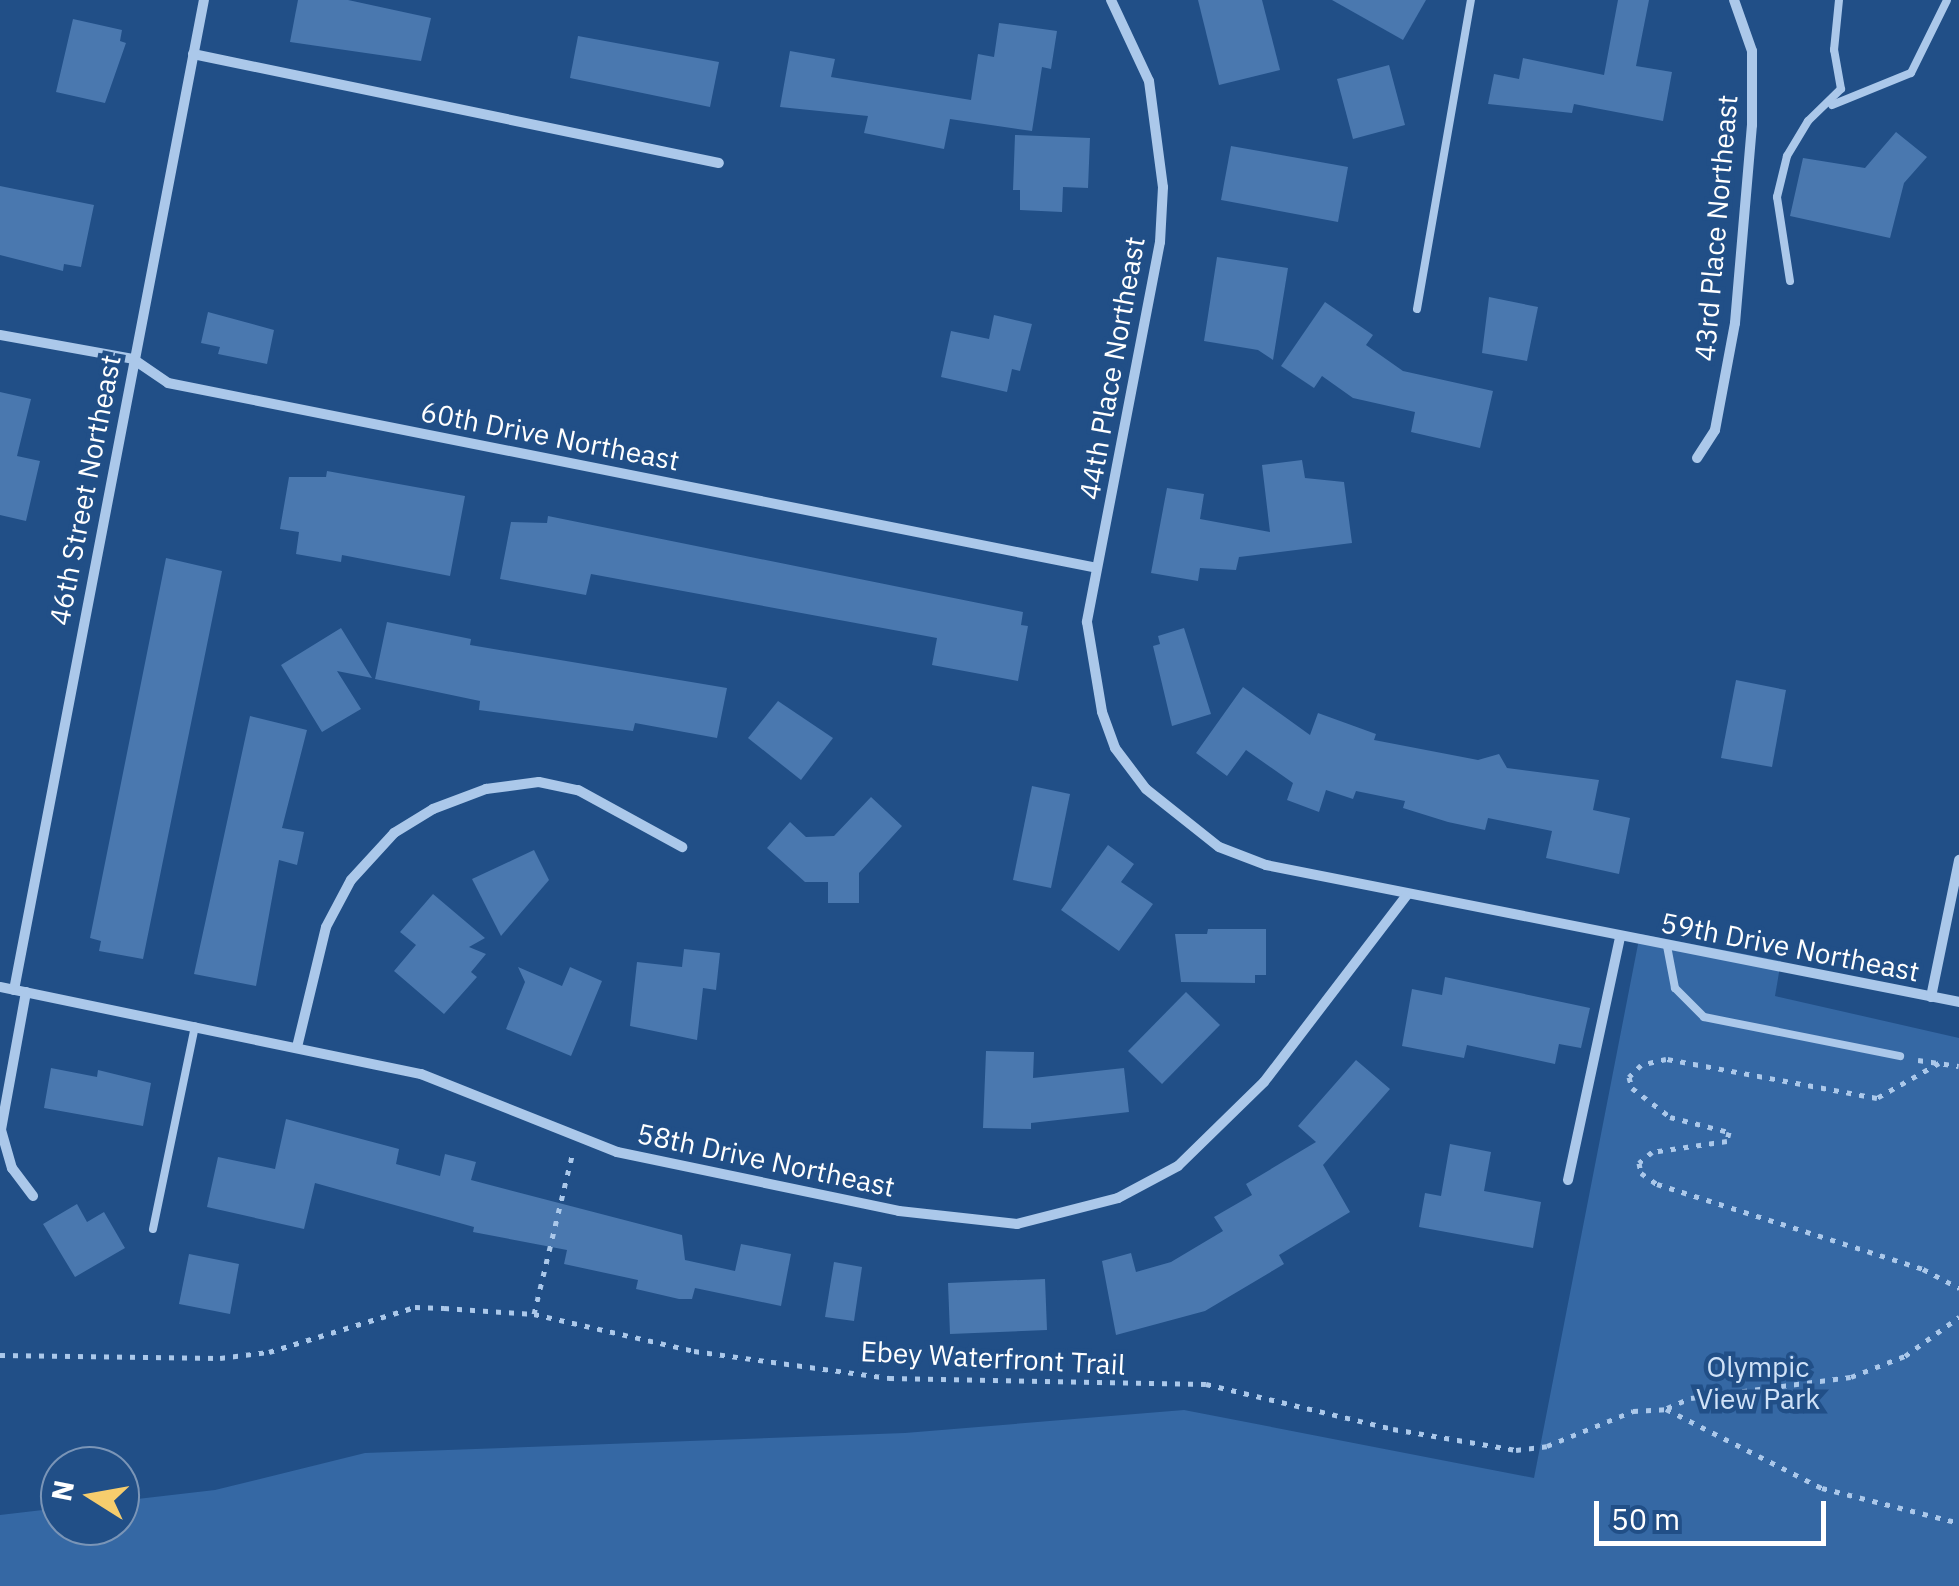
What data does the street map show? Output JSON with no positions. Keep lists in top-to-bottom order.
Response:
{
  "streets": {
    "street": [
      "43rd Place Northeast",
      "44th Place Northeast",
      "60th Drive Northeast",
      "46th Street Northeast",
      "59th Drive Northeast",
      "58th Drive Northeast"
    ],
    "path": ["Ebey Waterfront Trail"]
  },
  "crossings": [
    ["44th Place Northeast", "60th Drive Northeast"],
    ["44th Place Northeast", "58th Drive Northeast"],
    ["60th Drive Northeast", "46th Street Northeast"],
    ["46th Street Northeast", "58th Drive Northeast"]
  ],
  "parks": ["Olympic View Park"],
  "scale_bar": "50 m",
  "north": "left"
}
